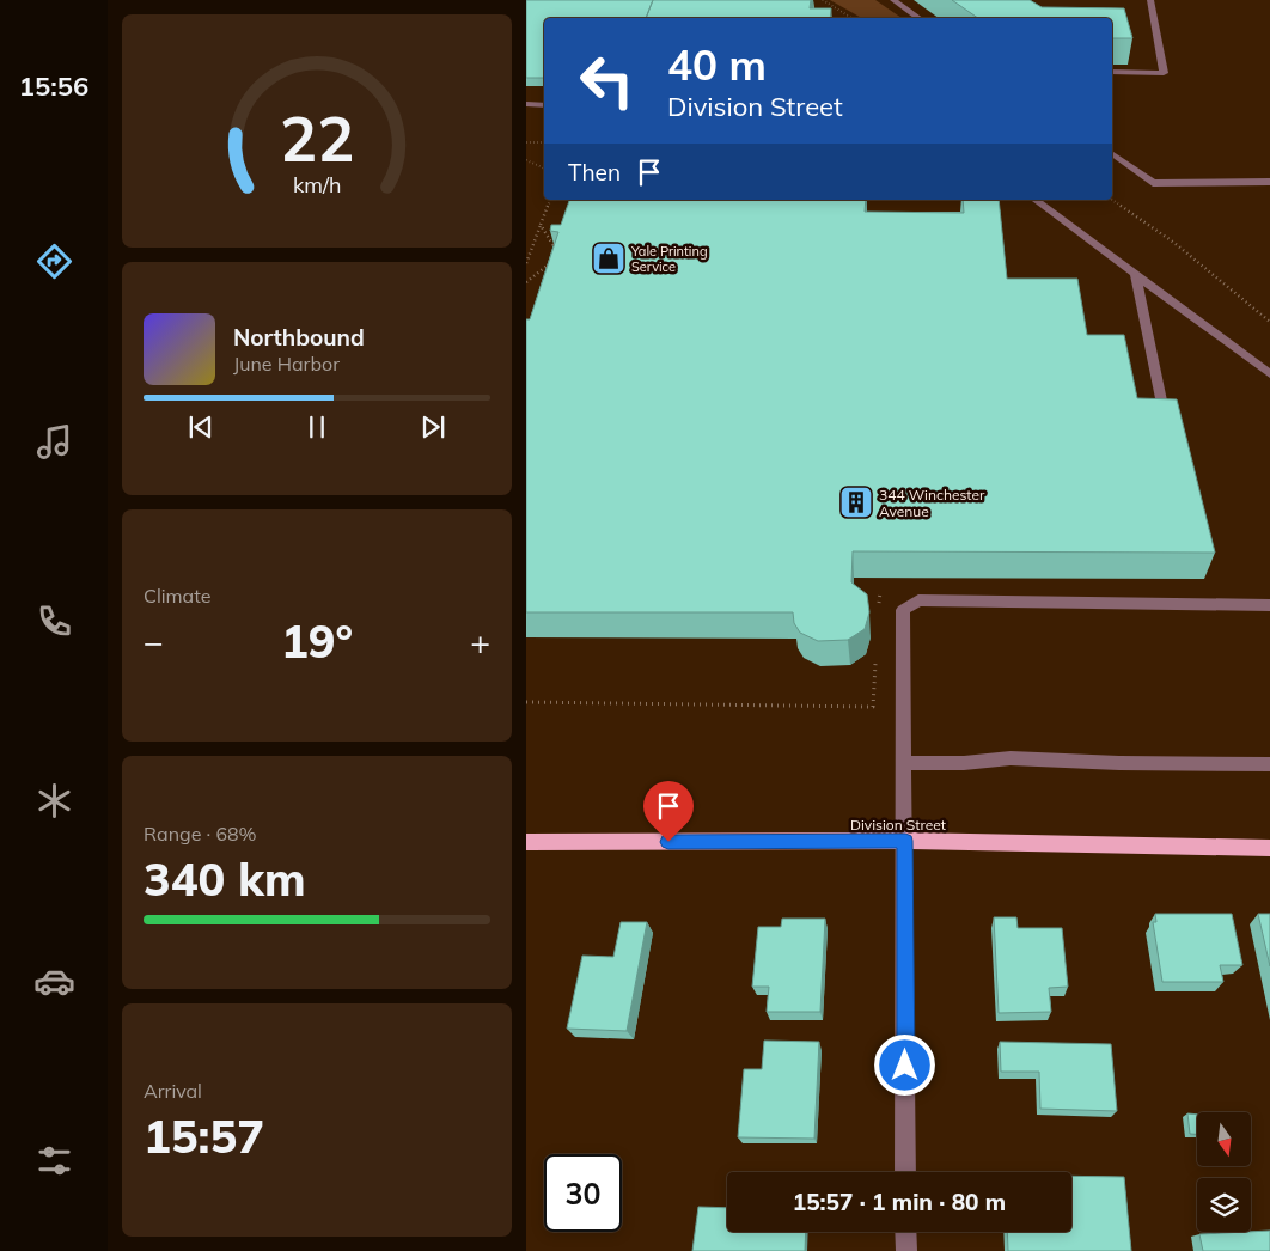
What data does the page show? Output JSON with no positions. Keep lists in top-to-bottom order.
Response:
{
  "streets": {
    "main road": ["Division Street"]
  },
  "places": {
    "shop": ["Yale Printing Service"],
    "building": ["344 Winchester Avenue"]
  },
  "north": "bottom",
  "page": {
    "tabs": "15:56",
    "turn": ["40 m", "Division Street"],
    "then": "Then",
    "song": ["Northbound", "June Harbor"],
    "tile": [
      "Climate",
      ["Range · 68%", "340 km"],
      ["Arrival", "15:57"]
    ],
    "heat": ["−", "19°", "+"],
    "limit": "30",
    "trip": "15:57 · 1 min · 80 m",
    "gauge": ["22", "km/h"]
  }
}
